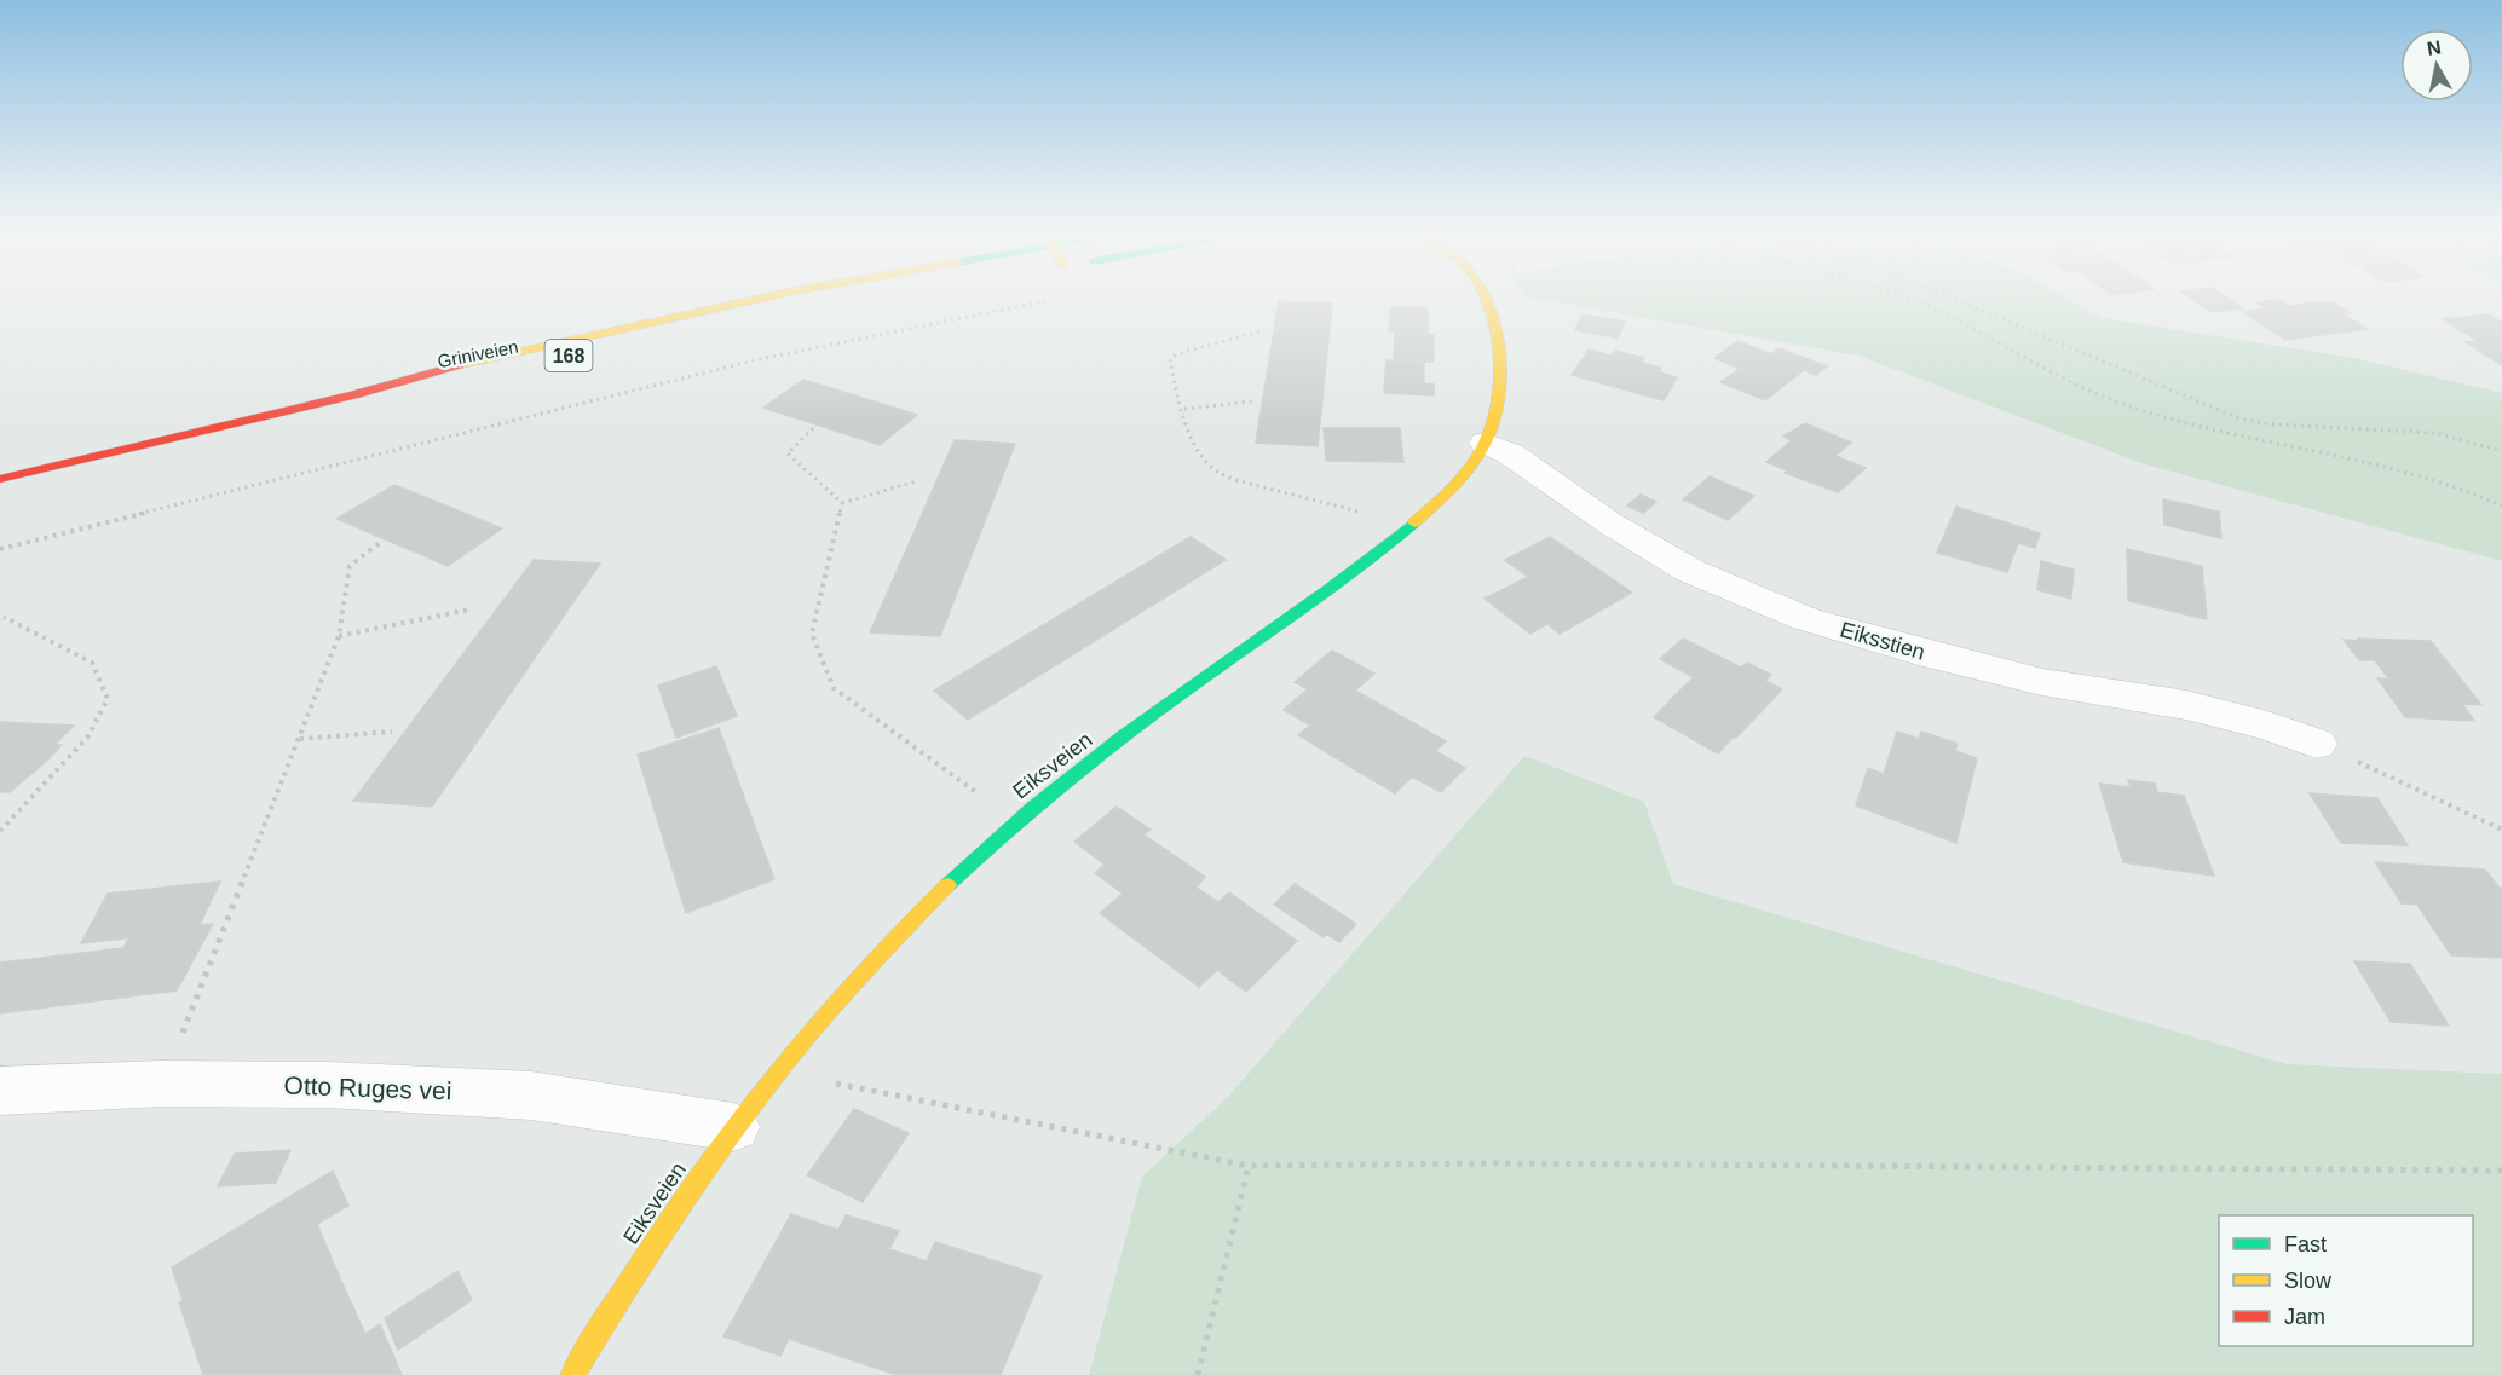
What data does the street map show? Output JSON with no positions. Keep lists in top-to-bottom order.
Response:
{
  "streets": {
    "main road": ["Griniveien", "168", "Eiksveien"],
    "street": ["Eiksstien", "Otto Ruges vei"]
  },
  "crossings": [
    ["Eiksstien", "Eiksveien"],
    ["Eiksveien", "Otto Ruges vei"]
  ],
  "legend": ["Fast", "Slow", "Jam"],
  "north": "top"
}
